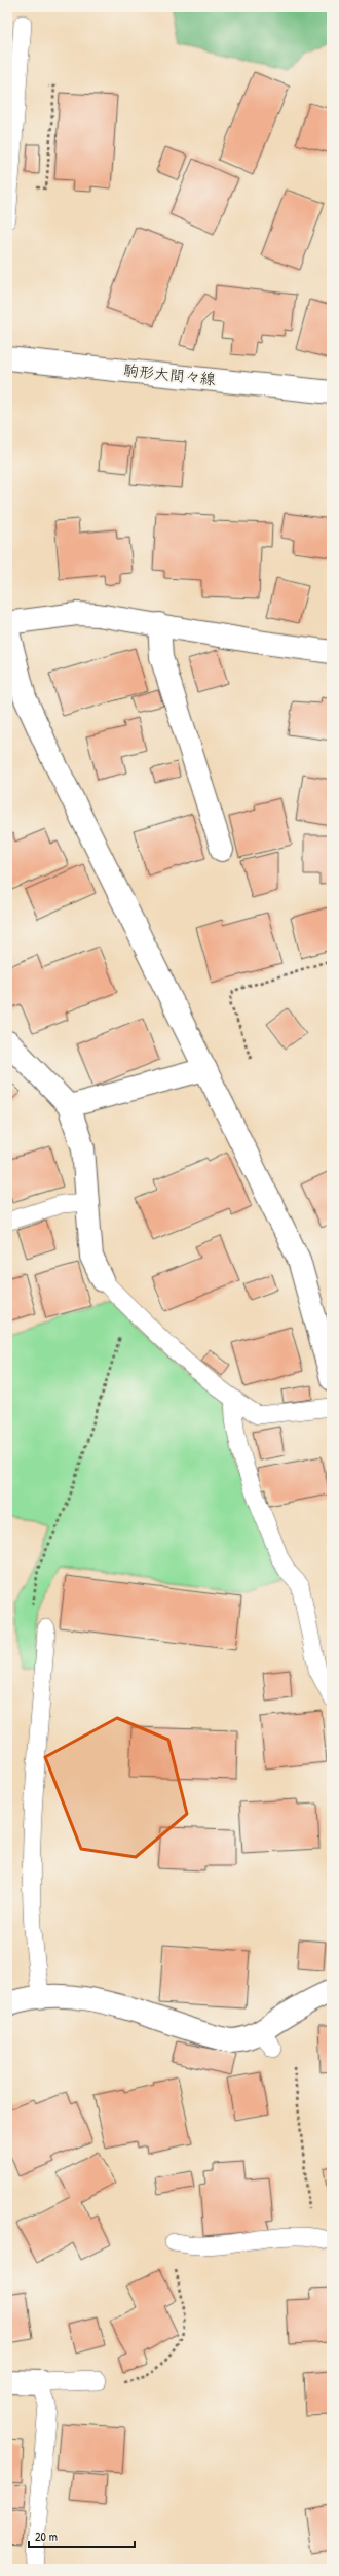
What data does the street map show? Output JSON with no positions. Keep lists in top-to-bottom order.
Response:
{
  "streets": {
    "street": ["駒形大間々線"]
  },
  "scale_bar": "20 m"
}
